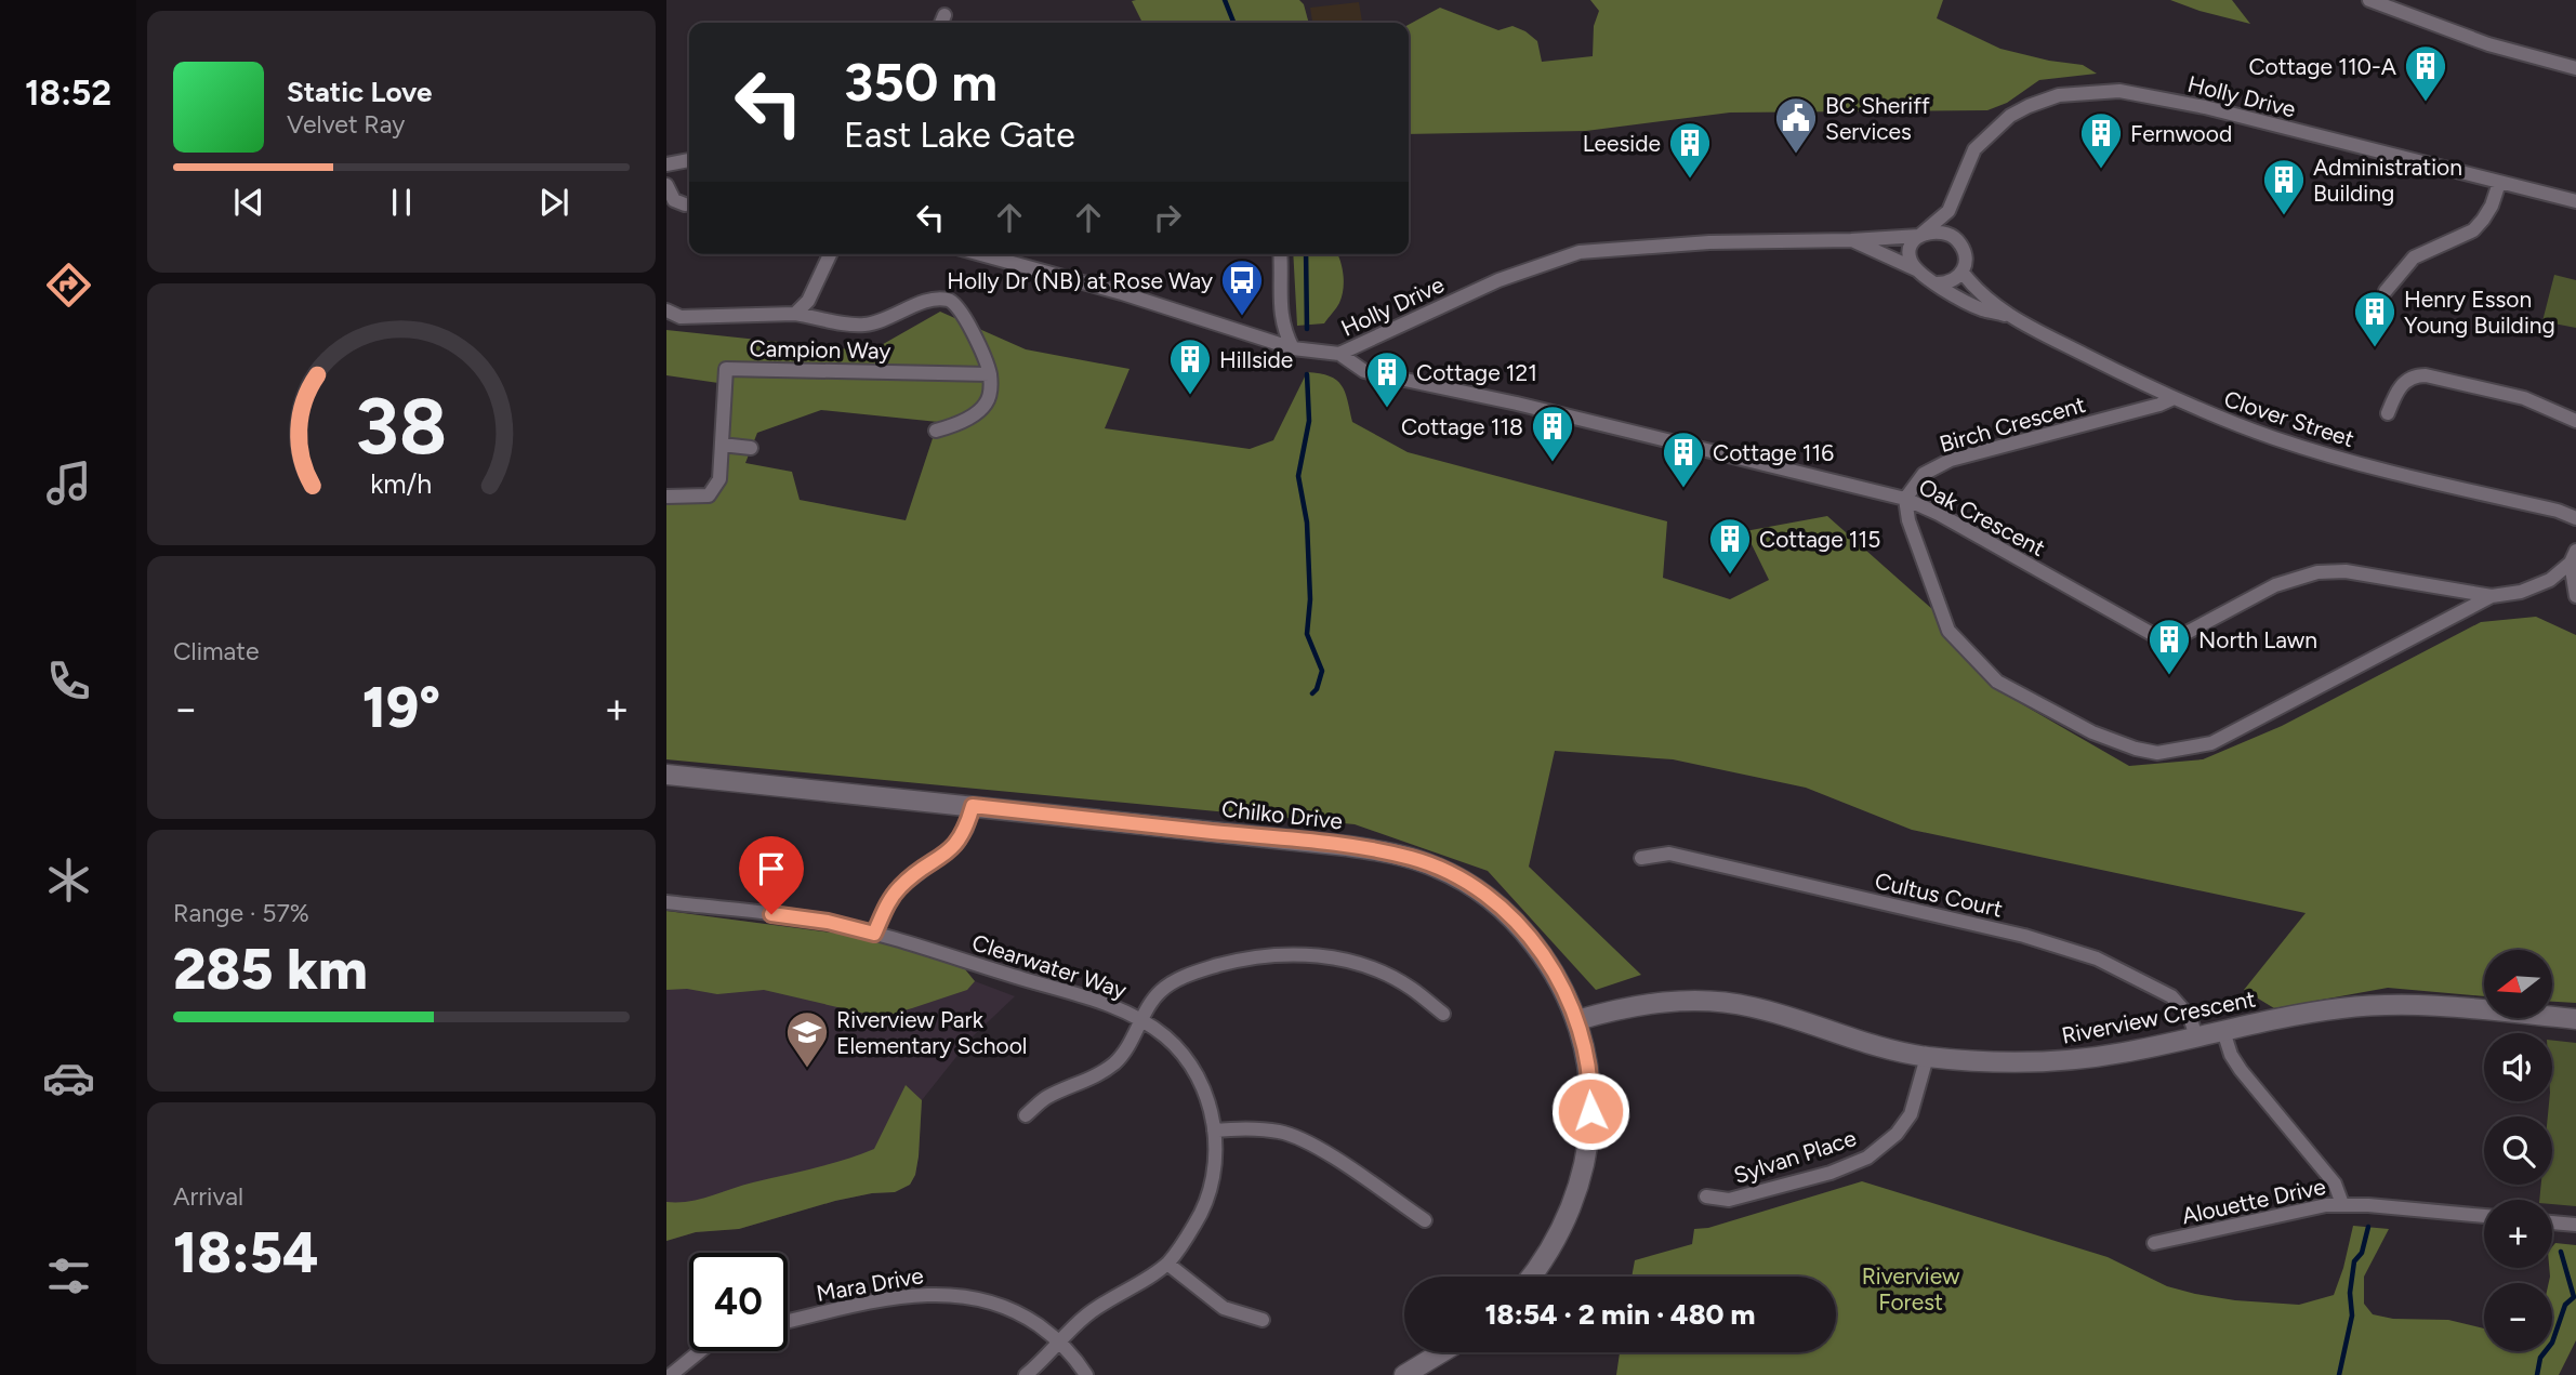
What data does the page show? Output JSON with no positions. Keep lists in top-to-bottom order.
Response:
{
  "streets": {
    "street": [
      "Holly Drive",
      "Campion Way",
      "Clover Street",
      "Birch Crescent",
      "Oak Crescent",
      "Chilko Drive",
      "Cultus Court",
      "Clearwater Way",
      "Riverview Crescent",
      "Sylvan Place",
      "Alouette Drive",
      "Mara Drive"
    ]
  },
  "crossings": [
    ["Holly Drive", "Clover Street"],
    ["Holly Drive", "Oak Crescent"],
    ["Clover Street", "Birch Crescent"],
    ["Birch Crescent", "Oak Crescent"],
    ["Chilko Drive", "Riverview Crescent"],
    ["Cultus Court", "Riverview Crescent"],
    ["Clearwater Way", "Mara Drive"],
    ["Riverview Crescent", "Sylvan Place"]
  ],
  "parks": ["Riverview Forest"],
  "places": {
    "building": [
      "Cottage 110-A",
      "Fernwood",
      "Leeside",
      "Administration Building",
      "Henry Esson Young Building",
      "Hillside",
      "Cottage 121",
      "Cottage 118",
      "Cottage 116",
      "Cottage 115",
      "North Lawn"
    ],
    "public building": ["BC Sheriff Services"],
    "bus stop": ["Holly Dr (NB) at Rose Way"],
    "school or university": ["Riverview Park Elementary School"]
  },
  "north": "left",
  "page": {
    "tabs": "18:52",
    "turn": ["350 m", "East Lake Gate"],
    "song": ["Static Love", "Velvet Ray"],
    "tile": [
      "Climate",
      ["Range · 57%", "285 km"],
      ["Arrival", "18:54"]
    ],
    "heat": ["−", "19°", "+"],
    "map_buttons": ["+", "−"],
    "limit": "40",
    "trip": "18:54 · 2 min · 480 m",
    "gauge": ["38", "km/h"]
  }
}
